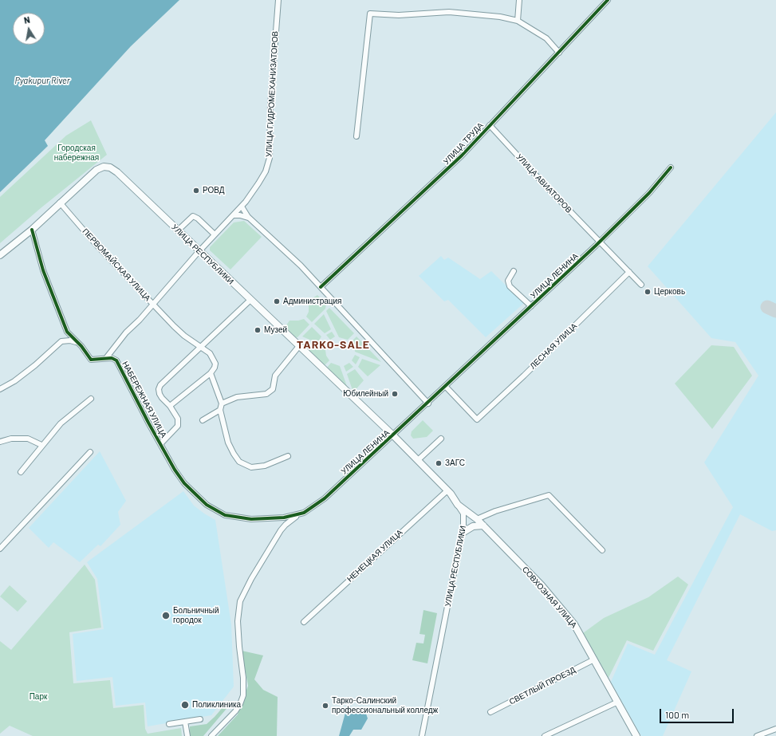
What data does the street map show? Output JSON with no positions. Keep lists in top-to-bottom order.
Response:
{
  "streets": {
    "main road": ["УЛИЦА РЕСПУБЛИКИ", "СОВХОЗНАЯ УЛИЦА"],
    "street": [
      "УЛИЦА ГИДРОМЕХАНИЗАТОРОВ",
      "УЛИЦА ТРУДА",
      "УЛИЦА АВИАТОРОВ",
      "ПЕРВОМАЙСКАЯ УЛИЦА",
      "УЛИЦА ЛЕНИНА",
      "ЛЕСНАЯ УЛИЦА",
      "НАБЕРЕЖНАЯ УЛИЦА",
      "НЕНЕЦКАЯ УЛИЦА",
      "СВЕТЛЫЙ ПРОЕЗД"
    ]
  },
  "crossings": [
    ["УЛИЦА ГИДРОМЕХАНИЗАТОРОВ", "УЛИЦА РЕСПУБЛИКИ"],
    ["УЛИЦА ГИДРОМЕХАНИЗАТОРОВ", "ПЕРВОМАЙСКАЯ УЛИЦА"],
    ["УЛИЦА ГИДРОМЕХАНИЗАТОРОВ", "НАБЕРЕЖНАЯ УЛИЦА"],
    ["УЛИЦА ТРУДА", "УЛИЦА АВИАТОРОВ"],
    ["УЛИЦА АВИАТОРОВ", "УЛИЦА ЛЕНИНА"],
    ["УЛИЦА АВИАТОРОВ", "ЛЕСНАЯ УЛИЦА"],
    ["УЛИЦА РЕСПУБЛИКИ", "ПЕРВОМАЙСКАЯ УЛИЦА"],
    ["УЛИЦА РЕСПУБЛИКИ", "УЛИЦА ЛЕНИНА"],
    ["УЛИЦА РЕСПУБЛИКИ", "НЕНЕЦКАЯ УЛИЦА"],
    ["УЛИЦА РЕСПУБЛИКИ", "СОВХОЗНАЯ УЛИЦА"],
    ["УЛИЦА ЛЕНИНА", "ЛЕСНАЯ УЛИЦА"],
    ["УЛИЦА ЛЕНИНА", "НАБЕРЕЖНАЯ УЛИЦА"],
    ["СОВХОЗНАЯ УЛИЦА", "СВЕТЛЫЙ ПРОЕЗД"]
  ],
  "districts": ["TARKO-SALE"],
  "water": ["Pyakupur River"],
  "parks": ["Городская набережная", "Парк"],
  "places": [
    "РОВД",
    "Церковь",
    "Администрация",
    "Музей",
    "Юбилейный",
    "ЗАГС",
    "Больничный городок",
    "Поликлиника",
    "Тарко-Салинский профессиональный колледж"
  ],
  "scale_bar": "100 m",
  "north": "top"
}
